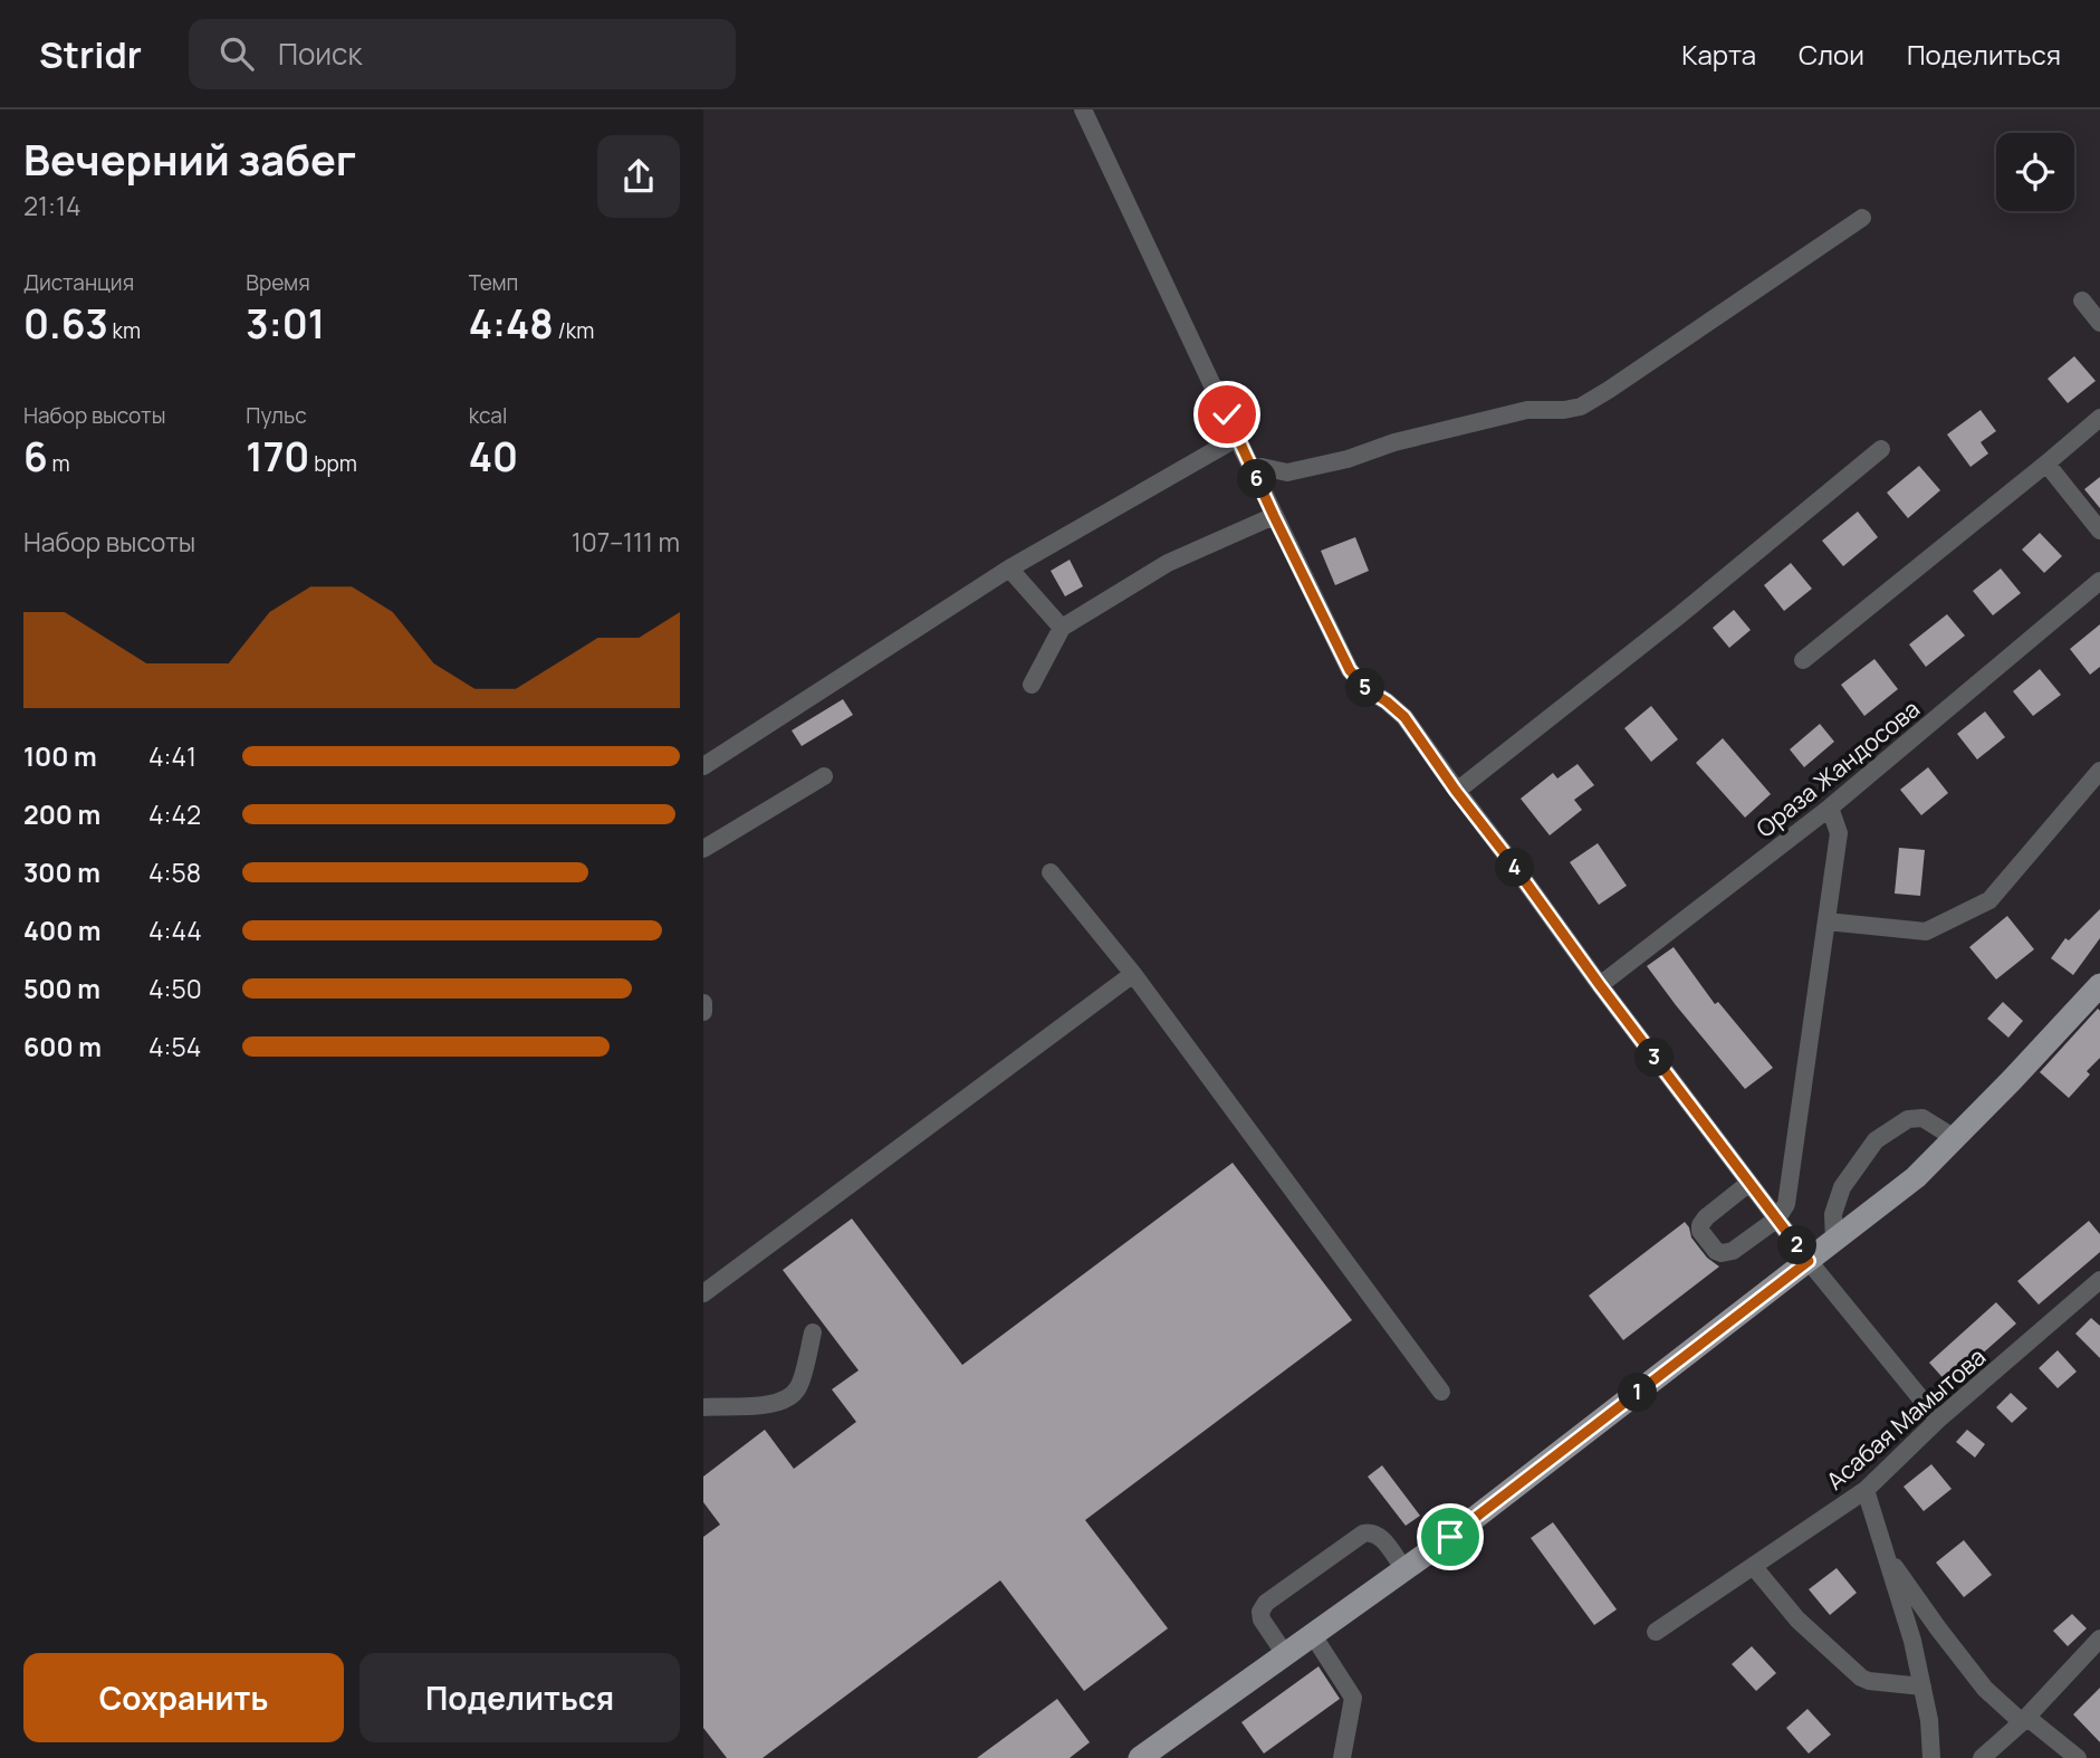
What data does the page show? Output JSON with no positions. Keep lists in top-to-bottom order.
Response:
{
  "streets": {
    "street": ["Ораза Жандосова", "Асабая Мамытова"]
  },
  "page": {
    "header": "Stridr",
    "search": "Поиск",
    "nav": ["Карта", "Слои", "Поделиться"],
    "heading": ["Вечерний забег", "21:14"],
    "stats": [
      ["Дистанция", "0.63 km"],
      ["Время", "3:01"],
      ["Темп", "4:48 /km"],
      ["Набор высоты", "6 m"],
      ["Пульс", "170 bpm"],
      ["kcal", "40"]
    ],
    "pins": [
      "6",
      "5",
      "4",
      "3",
      "2",
      "1"
    ],
    "chart": ["Набор высоты", "107–111 m"],
    "list": [
      {
        "name": "100 m",
        "note": "4:41"
      },
      {
        "name": "200 m",
        "note": "4:42"
      },
      {
        "name": "300 m",
        "note": "4:58"
      },
      {
        "name": "400 m",
        "note": "4:44"
      },
      {
        "name": "500 m",
        "note": "4:50"
      },
      {
        "name": "600 m",
        "note": "4:54"
      }
    ],
    "buttons": ["Сохранить", "Поделиться"]
  }
}
